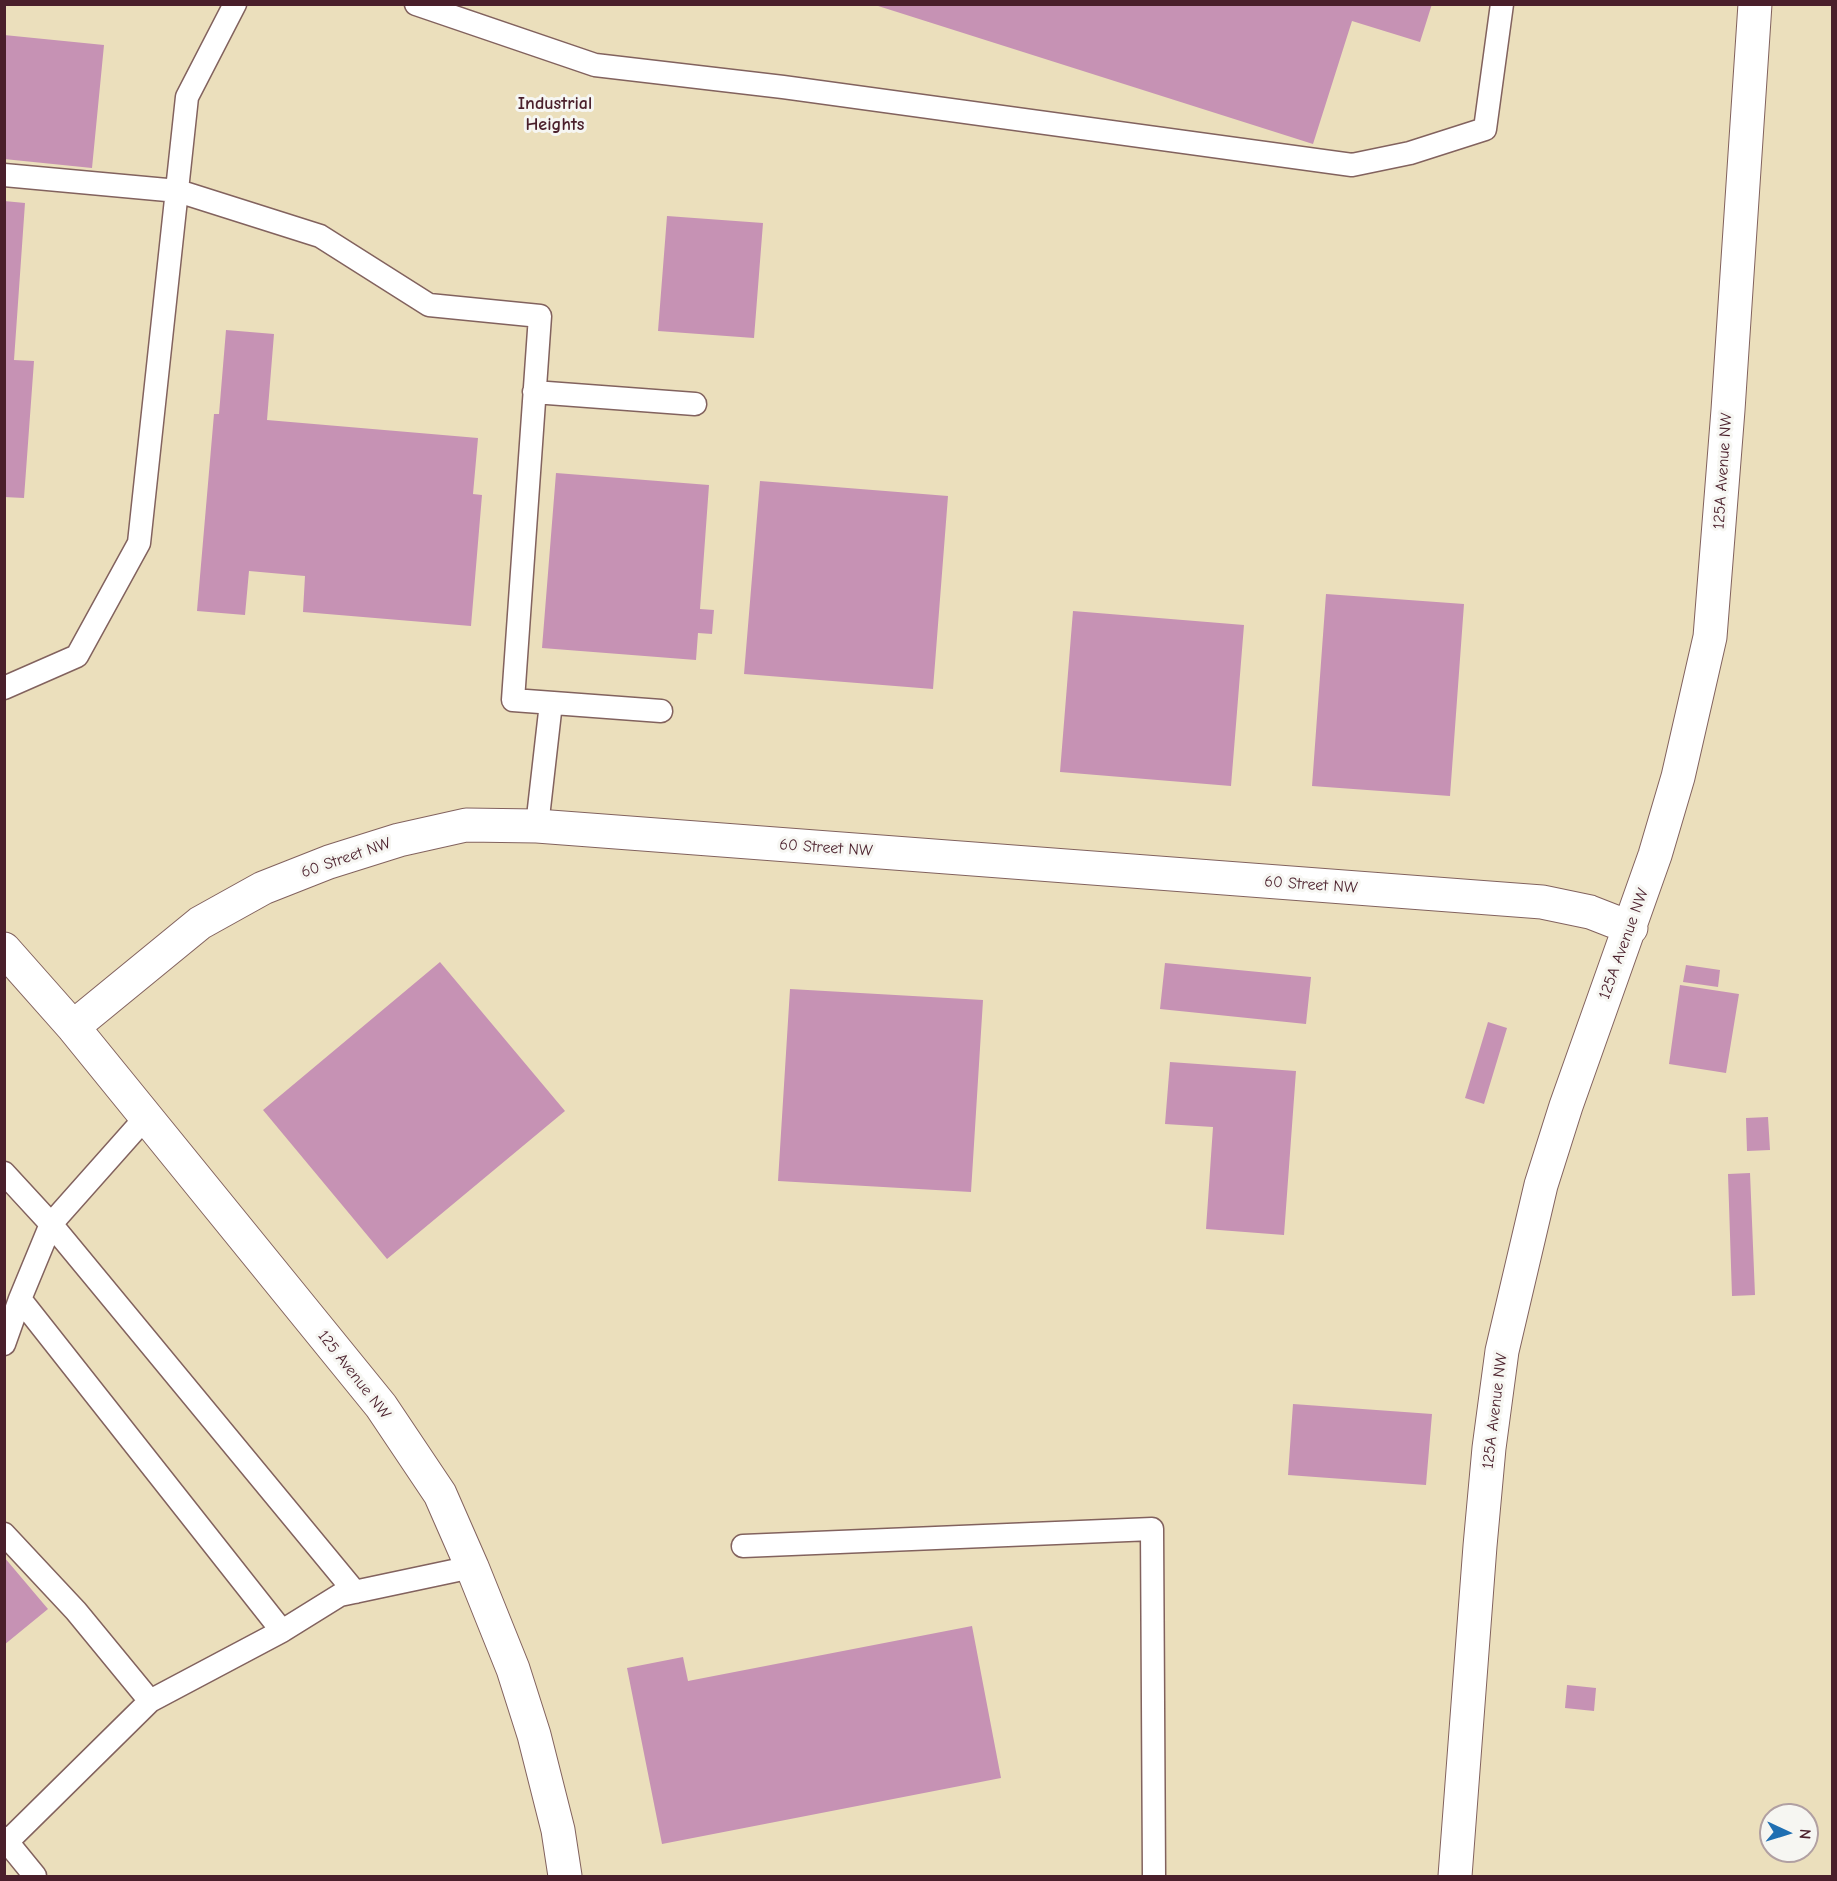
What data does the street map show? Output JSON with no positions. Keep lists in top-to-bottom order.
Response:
{
  "streets": {
    "street": ["125A Avenue NW", "60 Street NW", "125 Avenue NW"]
  },
  "crossings": [
    ["125A Avenue NW", "60 Street NW"],
    ["60 Street NW", "125 Avenue NW"]
  ],
  "districts": ["Industrial Heights"],
  "north": "right"
}
